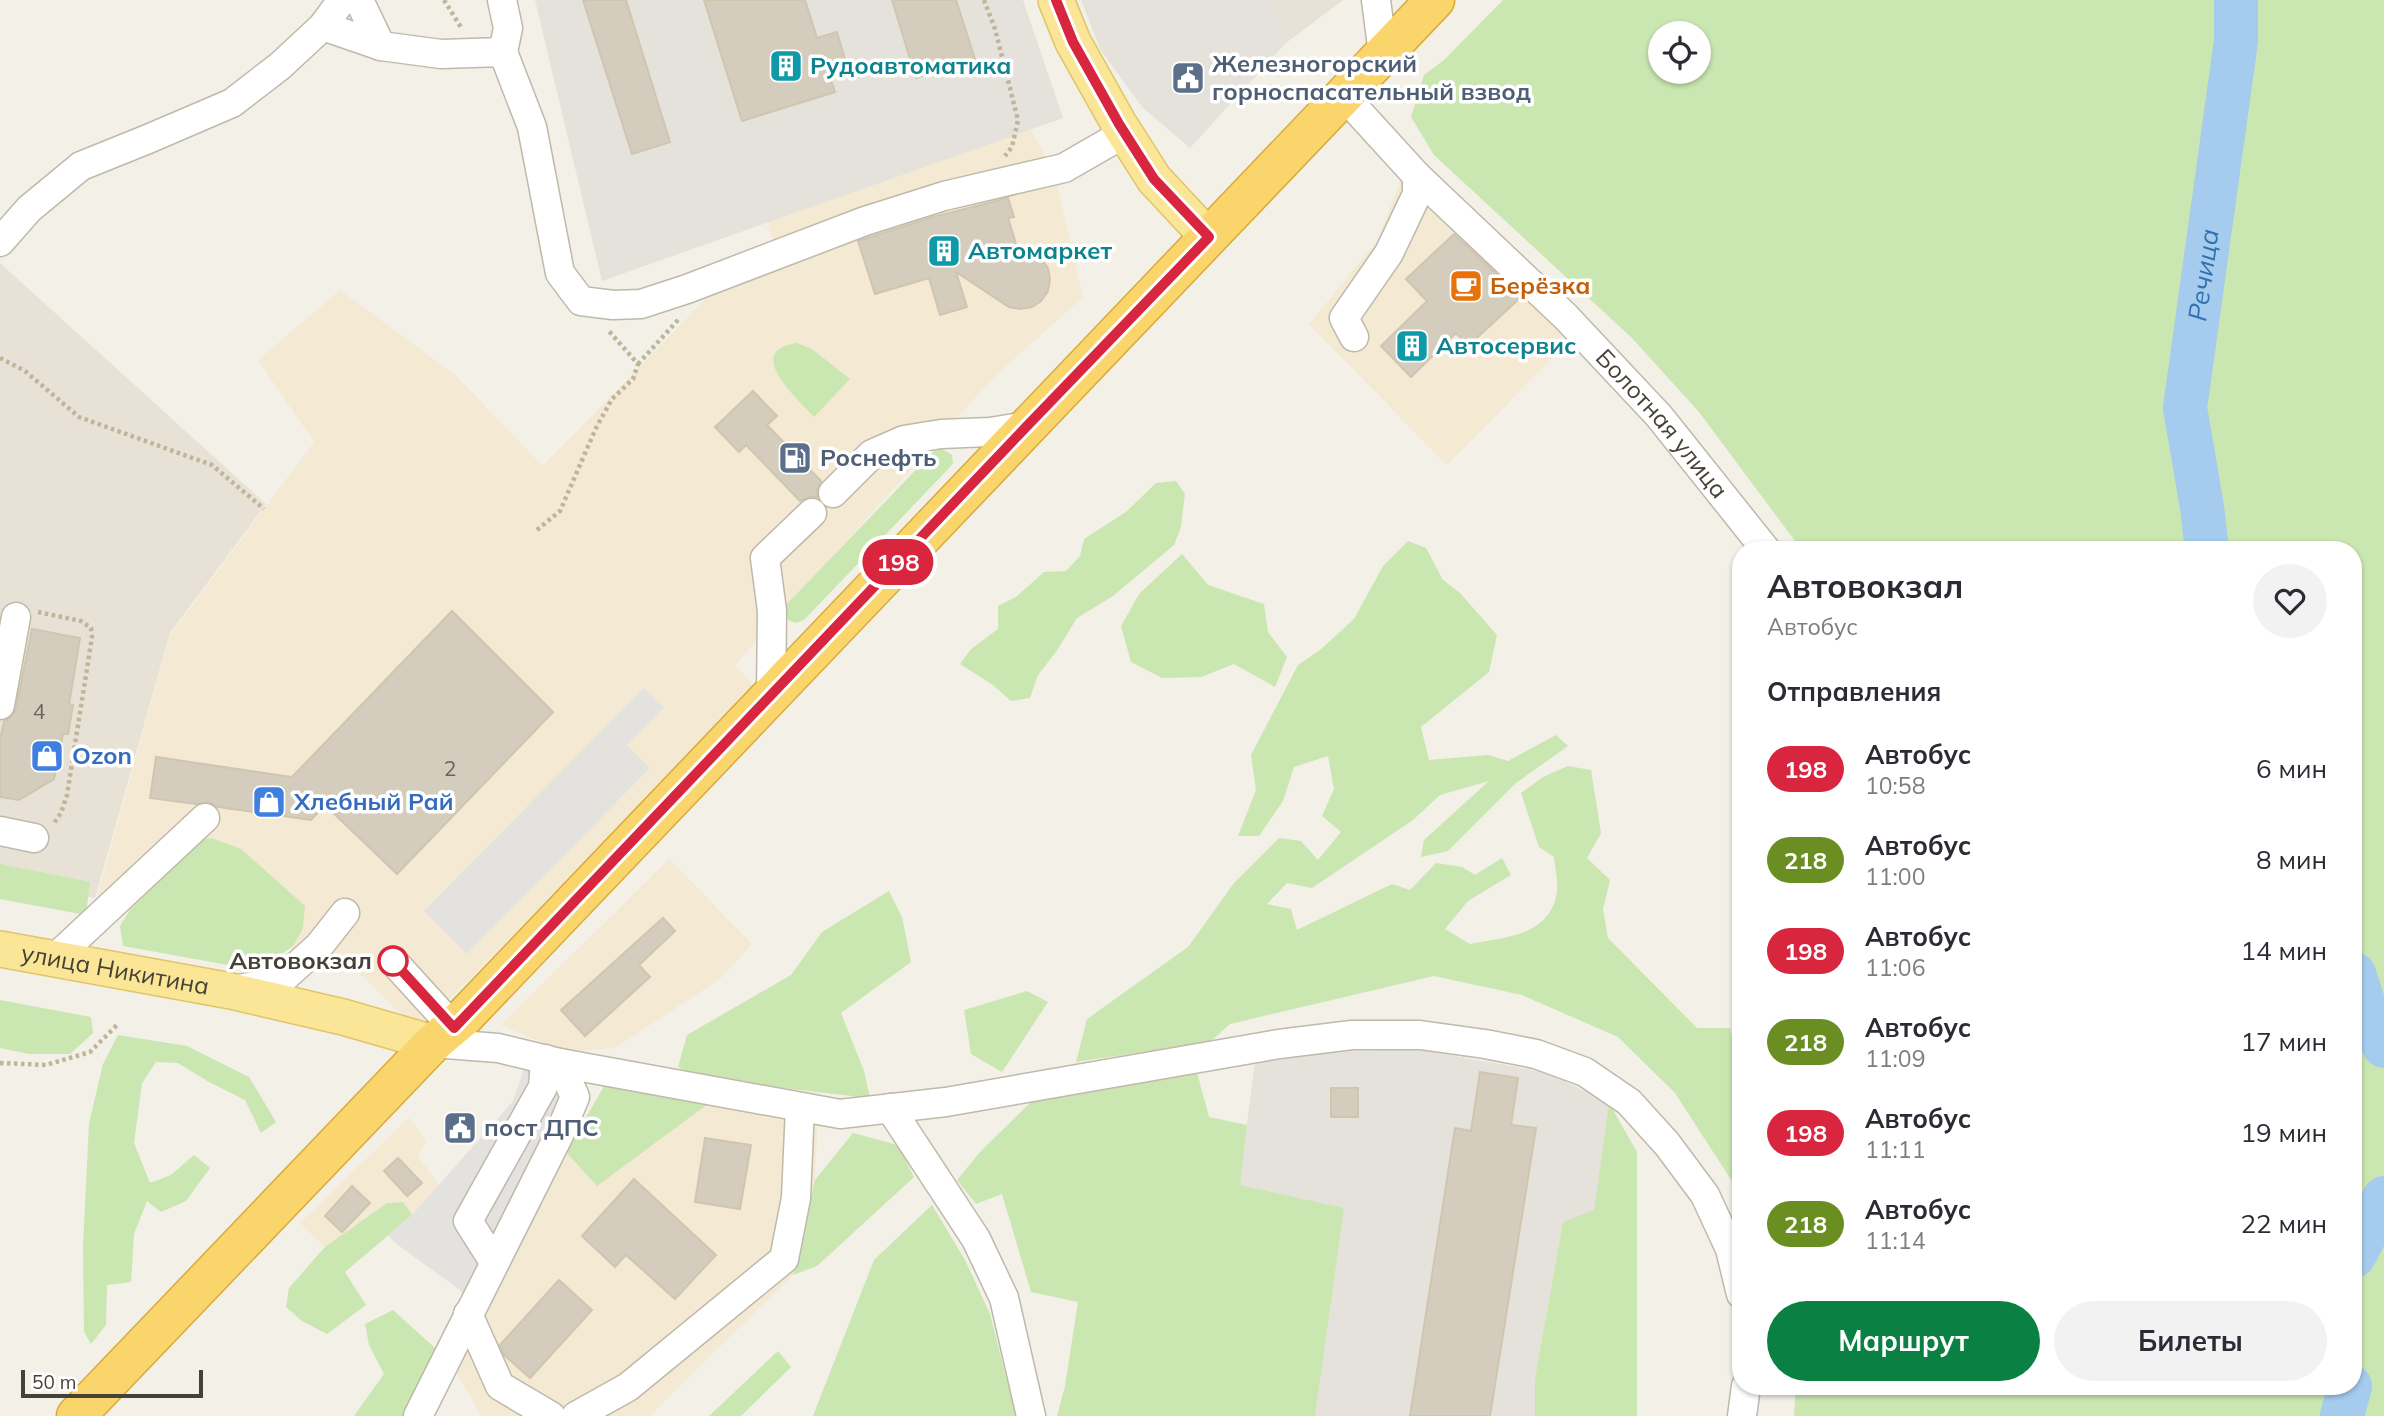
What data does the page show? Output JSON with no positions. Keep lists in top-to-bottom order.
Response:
{
  "streets": {
    "main road": ["улица Никитина"],
    "street": ["Болотная улица"]
  },
  "water": ["Речица"],
  "places": {
    "building": ["Рудоавтоматика", "Автомаркет", "Автосервис"],
    "public building": ["Железногорский горноспасательный взвод", "пост ДПС"],
    "cafe": ["Берёзка"],
    "fuel station": ["Роснефть"],
    "shop": ["Ozon", "Хлебный Рай"],
    "other": ["Автовокзал"]
  },
  "lines": ["bus line 198"],
  "house_numbers": ["4", "2"],
  "scale_bar": "50 m",
  "page": {
    "on_map": "198",
    "heading": [
      ["Автовокзал", "Автобус"],
      "Отправления"
    ],
    "list": [
      {
        "mark": "198",
        "name": "Автобус",
        "note": "10:58",
        "value": "6 мин"
      },
      {
        "mark": "218",
        "name": "Автобус",
        "note": "11:00",
        "value": "8 мин"
      },
      {
        "mark": "198",
        "name": "Автобус",
        "note": "11:06",
        "value": "14 мин"
      },
      {
        "mark": "218",
        "name": "Автобус",
        "note": "11:09",
        "value": "17 мин"
      },
      {
        "mark": "198",
        "name": "Автобус",
        "note": "11:11",
        "value": "19 мин"
      },
      {
        "mark": "218",
        "name": "Автобус",
        "note": "11:14",
        "value": "22 мин"
      }
    ],
    "buttons": ["Маршрут", "Билеты"],
    "scale": "50 m"
  }
}
